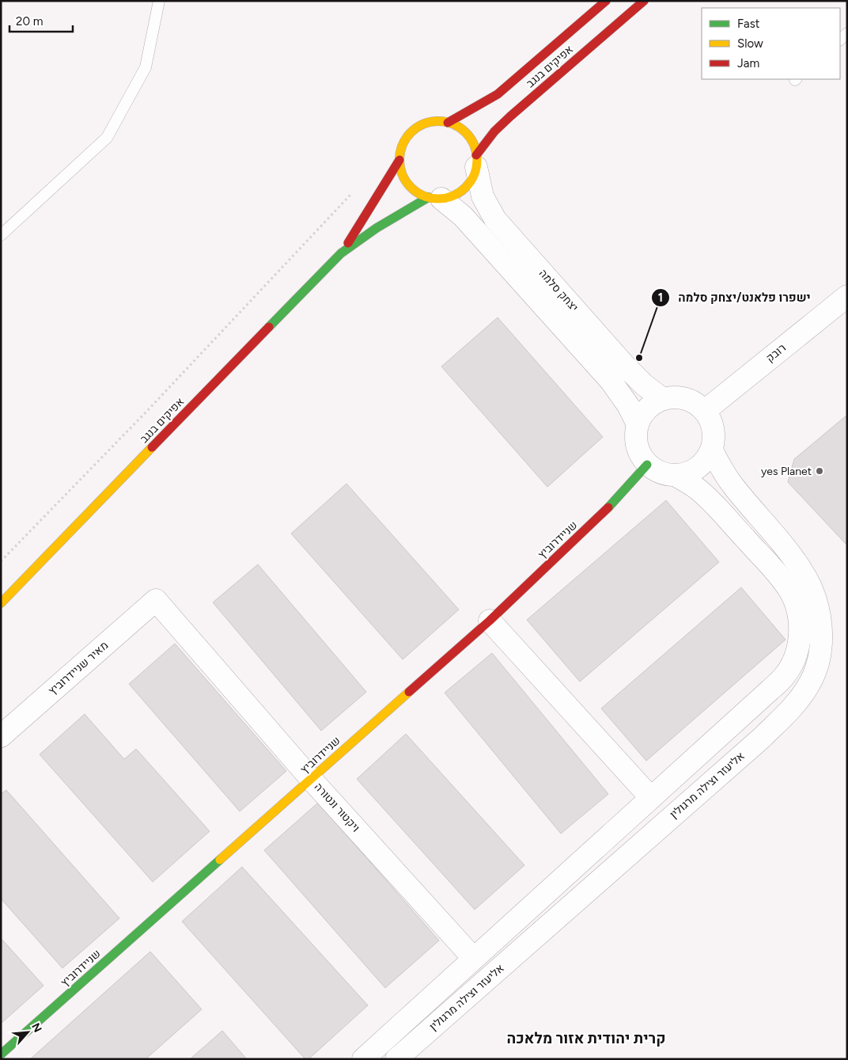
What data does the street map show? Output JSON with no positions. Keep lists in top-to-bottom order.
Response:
{
  "streets": {
    "street": [
      "אפיקים בנגב",
      "יצחק סלמה",
      "רובק",
      "שניידרוביץ",
      "מאיר שניידרוביץ",
      "אליעזר וצילה מרגולין",
      "ויקטור ונטורה"
    ]
  },
  "crossings": [
    ["אפיקים בנגב", "יצחק סלמה"],
    ["יצחק סלמה", "רובק"],
    ["יצחק סלמה", "שניידרוביץ"],
    ["יצחק סלמה", "אליעזר וצילה מרגולין"],
    ["רובק", "שניידרוביץ"],
    ["רובק", "אליעזר וצילה מרגולין"],
    ["שניידרוביץ", "אליעזר וצילה מרגולין"],
    ["שניידרוביץ", "ויקטור ונטורה"],
    ["מאיר שניידרוביץ", "ויקטור ונטורה"]
  ],
  "districts": ["קרית יהודית אזור מלאכה"],
  "places": ["ישפרו פלאנט/יצחק סלמה", "yes Planet"],
  "legend": ["Fast", "Slow", "Jam"],
  "scale_bar": "20 m",
  "north": "top right"
}
